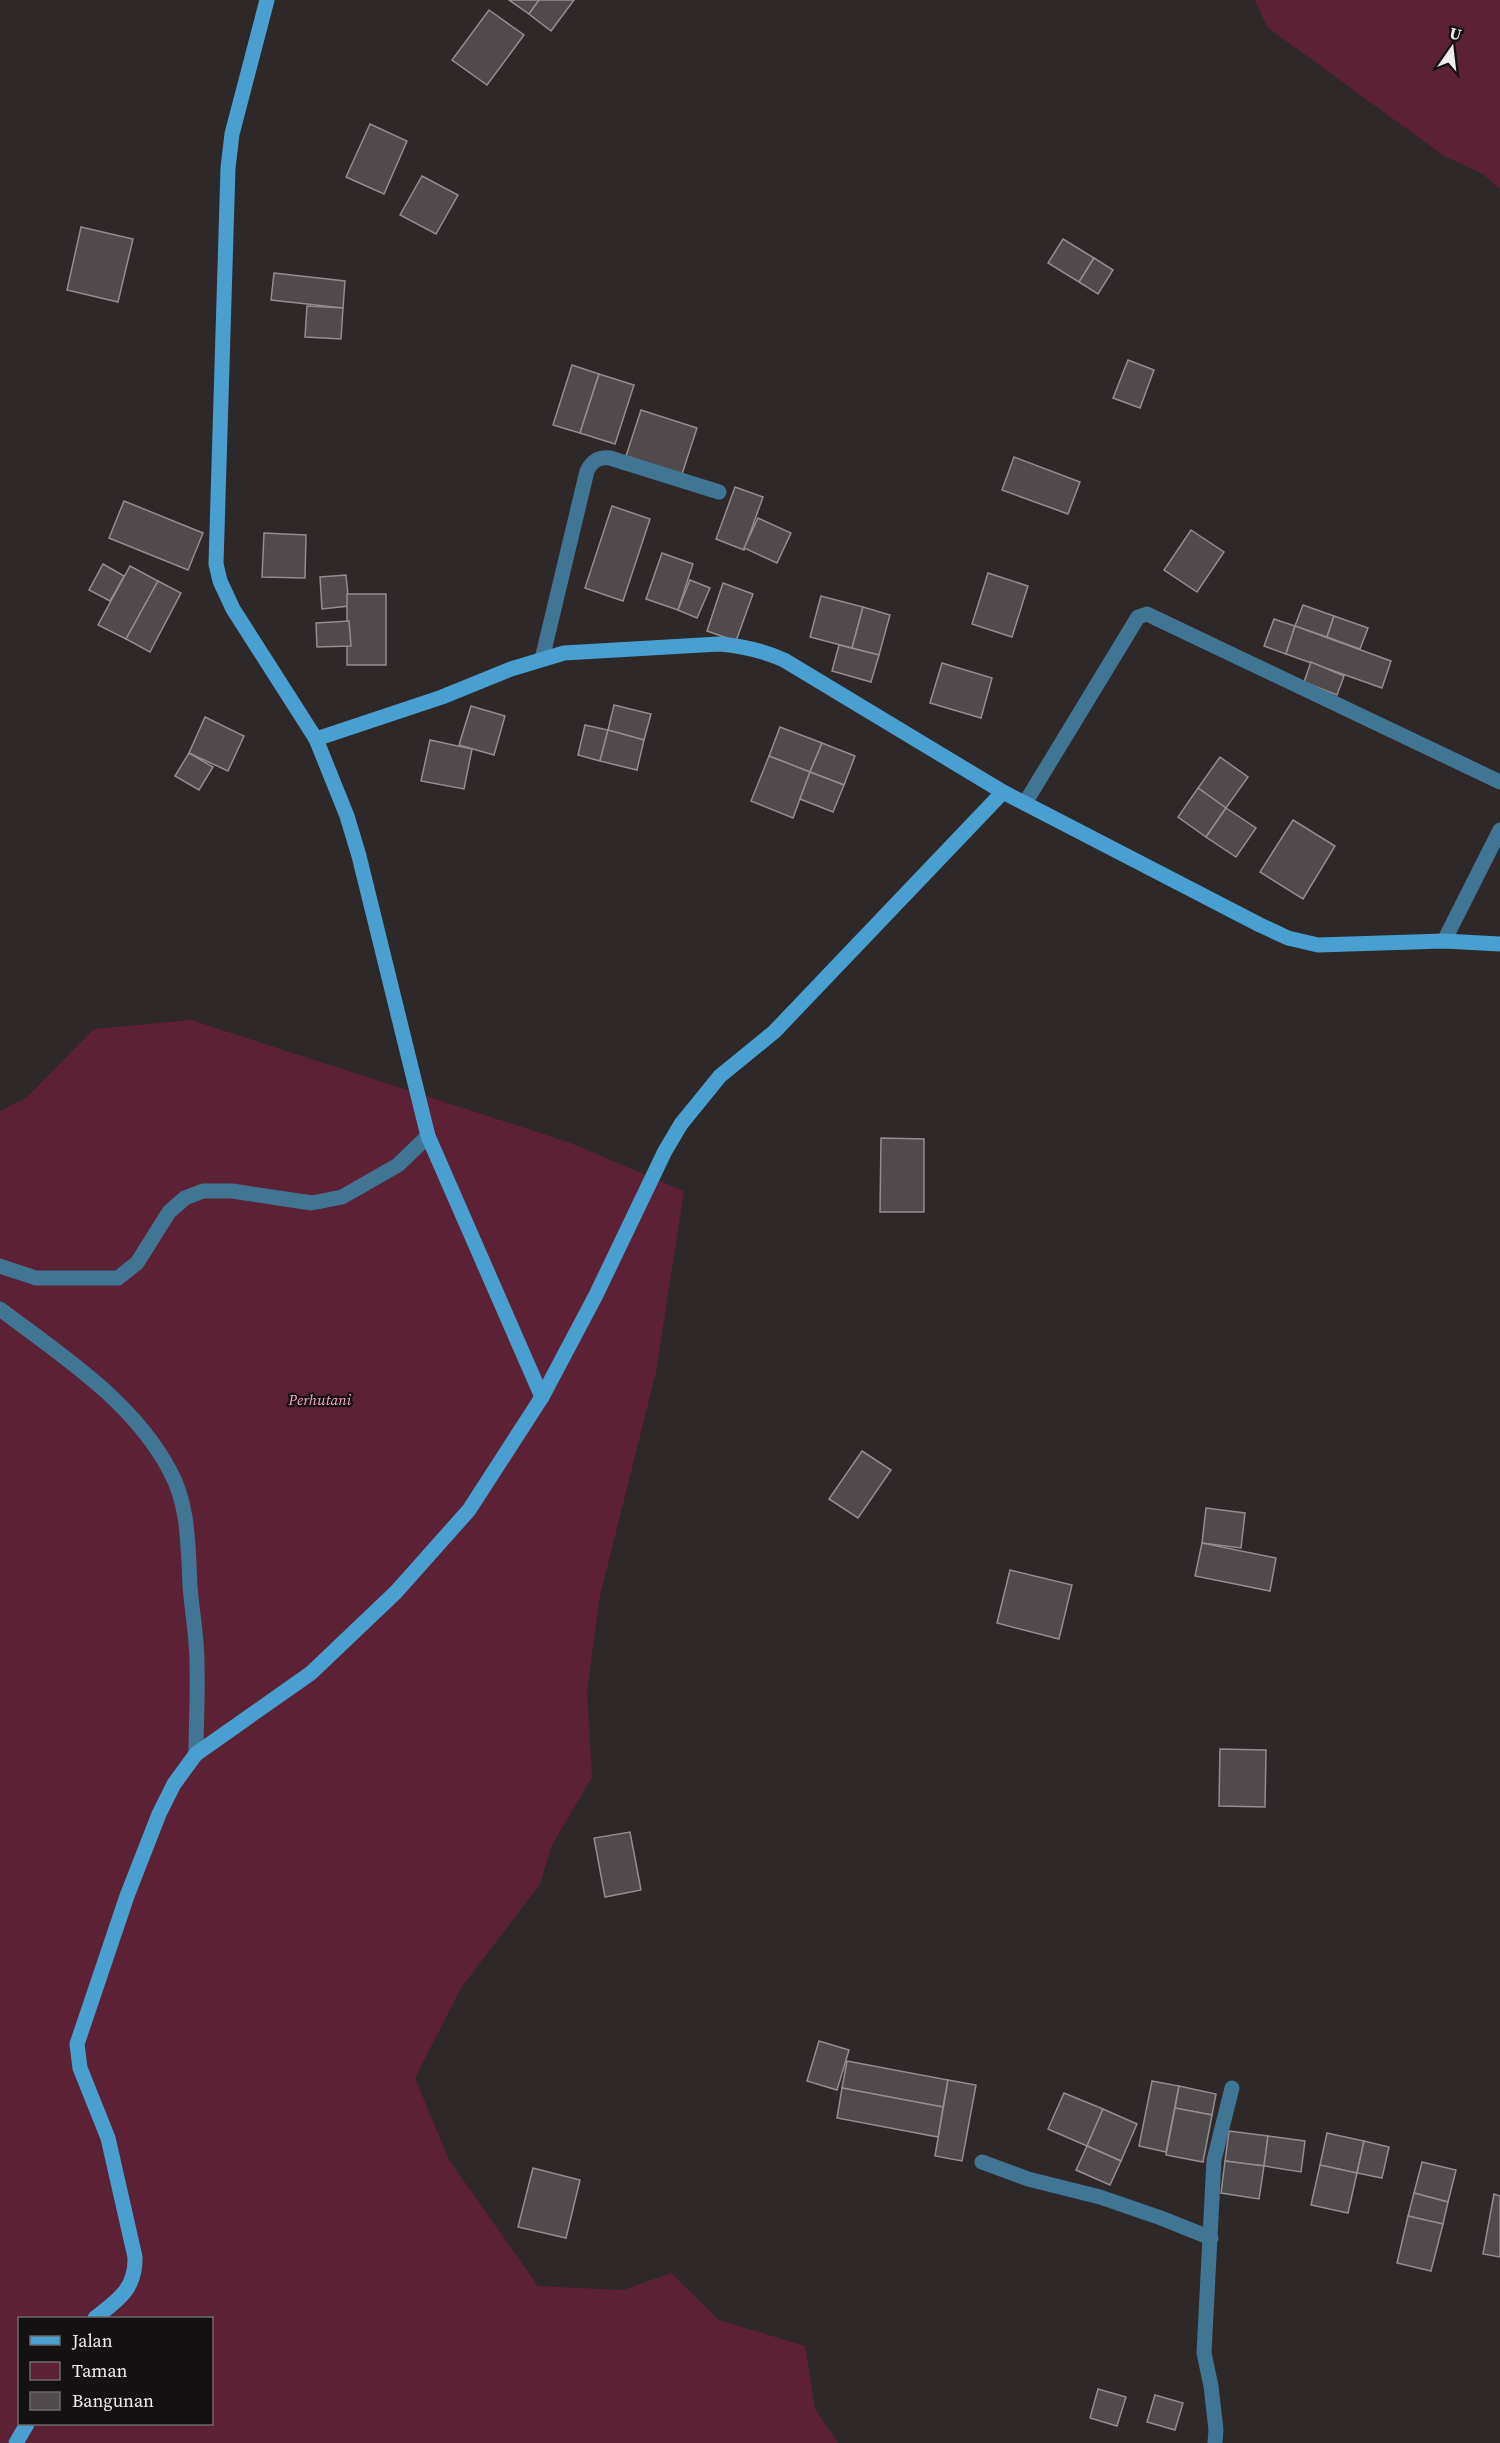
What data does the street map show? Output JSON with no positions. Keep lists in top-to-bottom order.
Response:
{
  "parks": ["Perhutani"],
  "legend": ["Jalan", "Taman", "Bangunan"],
  "north": "top"
}
